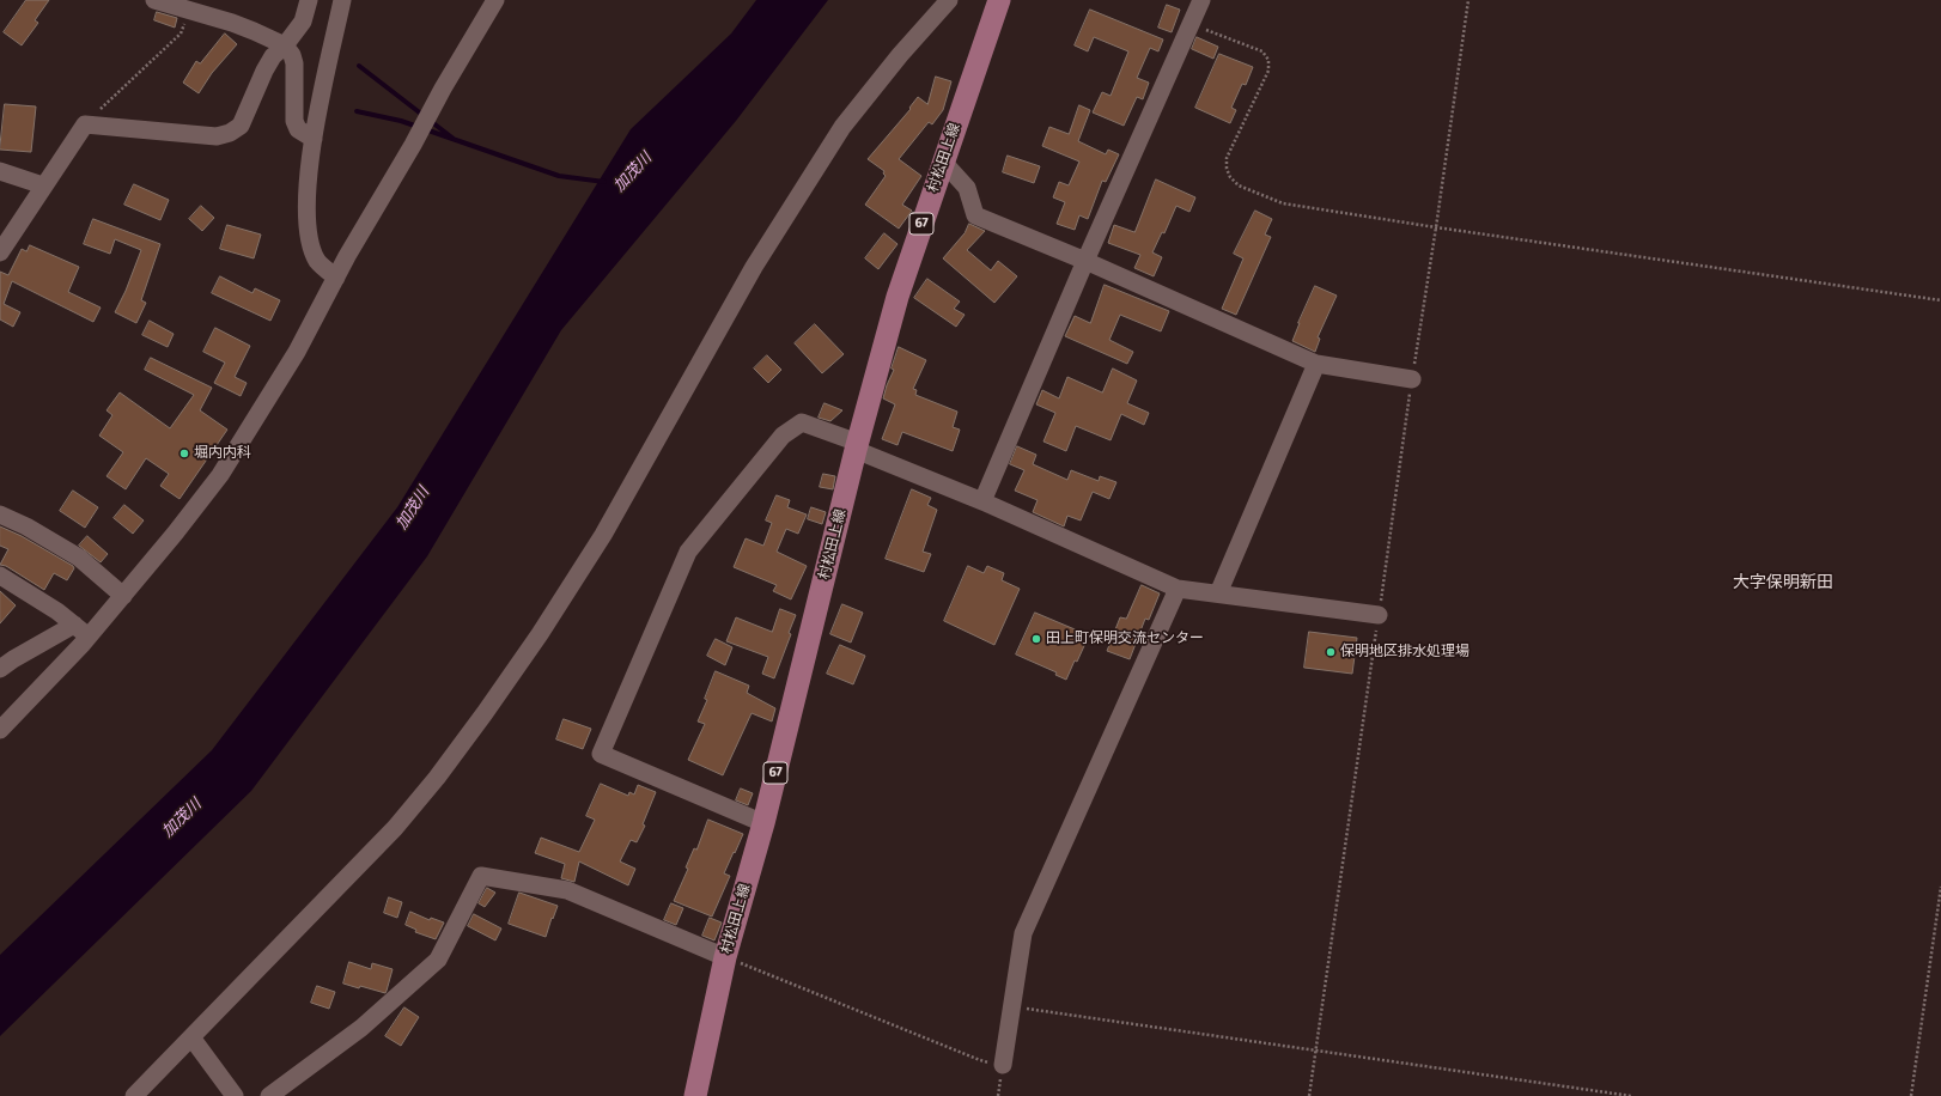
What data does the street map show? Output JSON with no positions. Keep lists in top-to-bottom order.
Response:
{
  "streets": {
    "main road": ["村松田上線", "67"]
  },
  "districts": ["大字保明新田"],
  "water": ["加茂川"],
  "places": ["堀内内科", "田上町保明交流センター", "保明地区排水処理場"]
}
